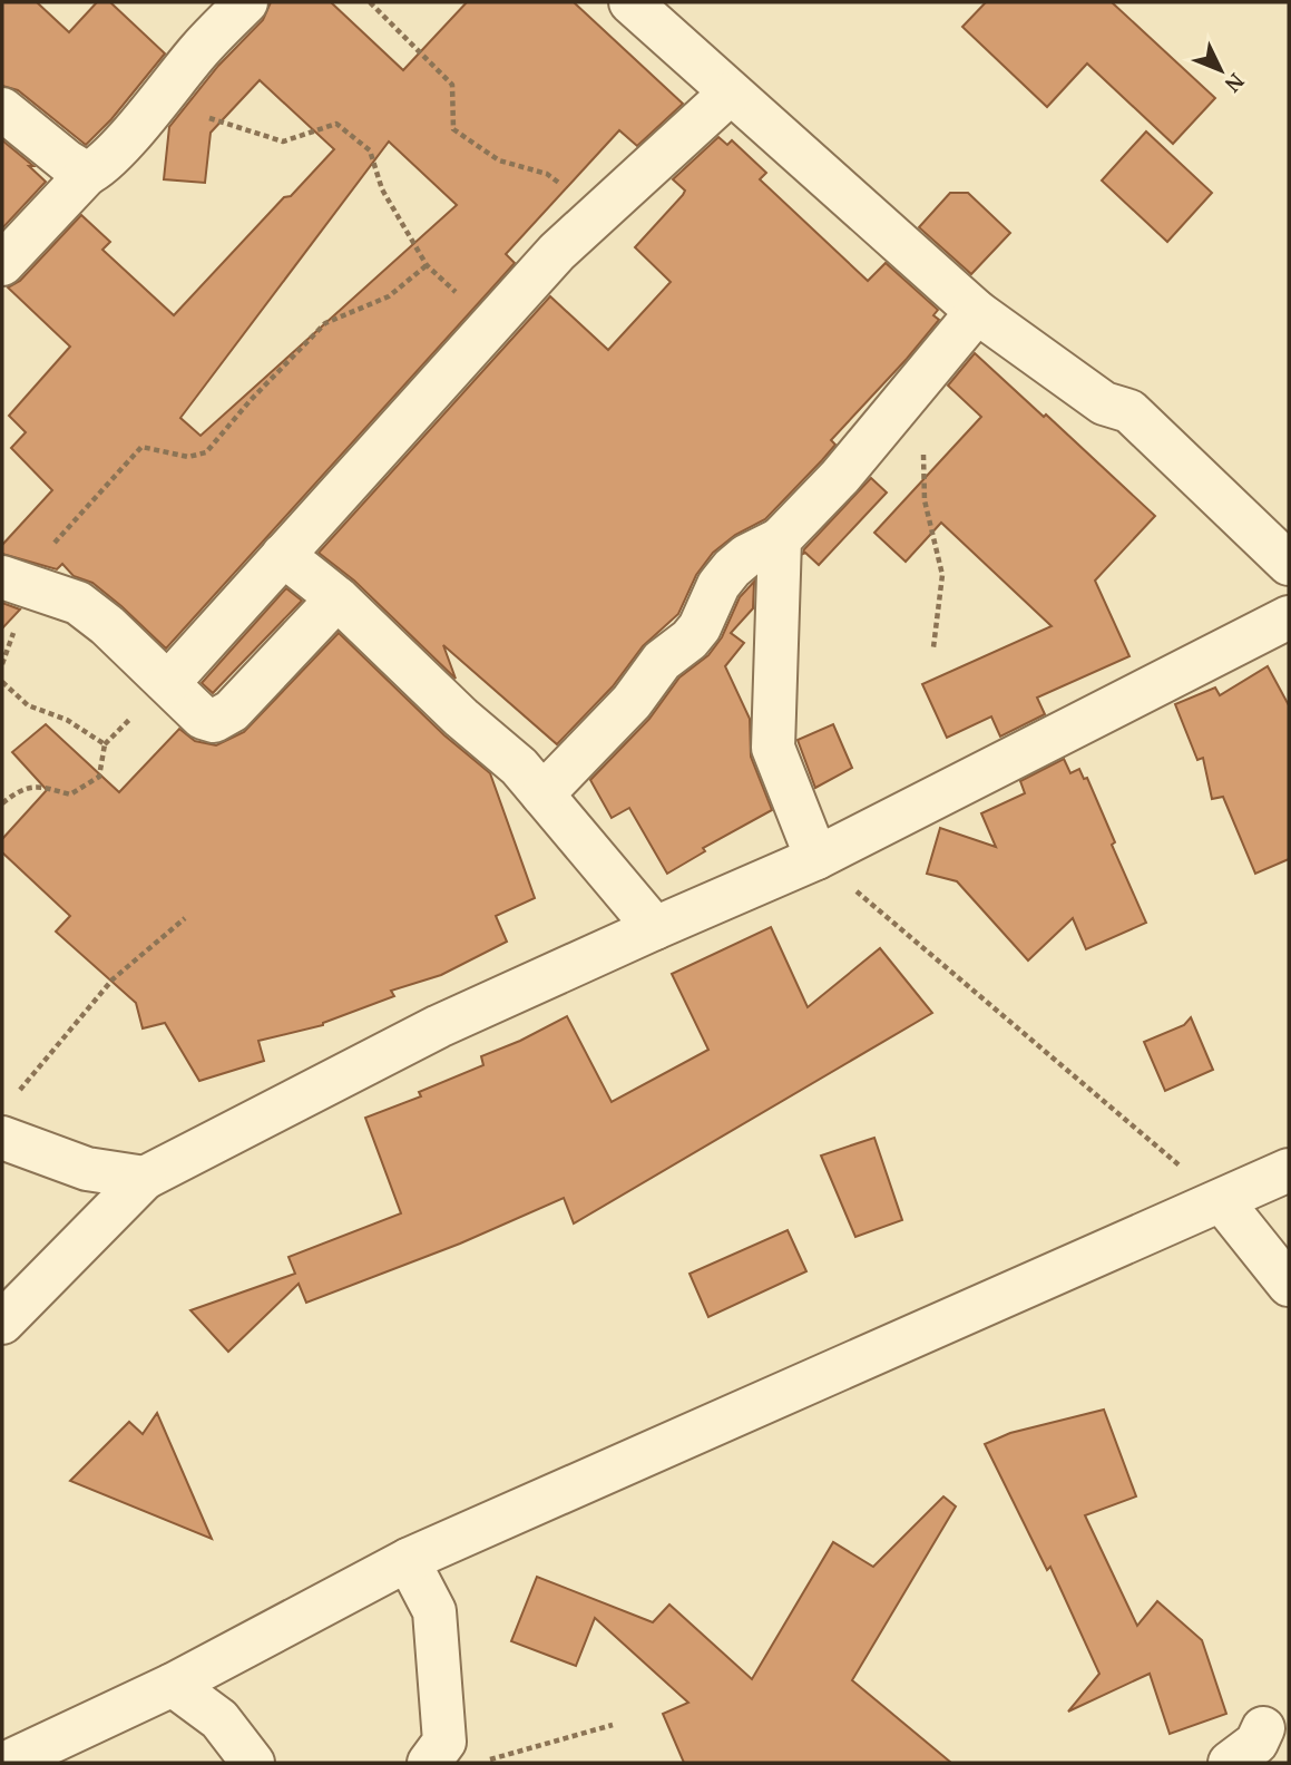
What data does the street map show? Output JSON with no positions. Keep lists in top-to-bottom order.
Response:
{
  "north": "bottom right"
}
